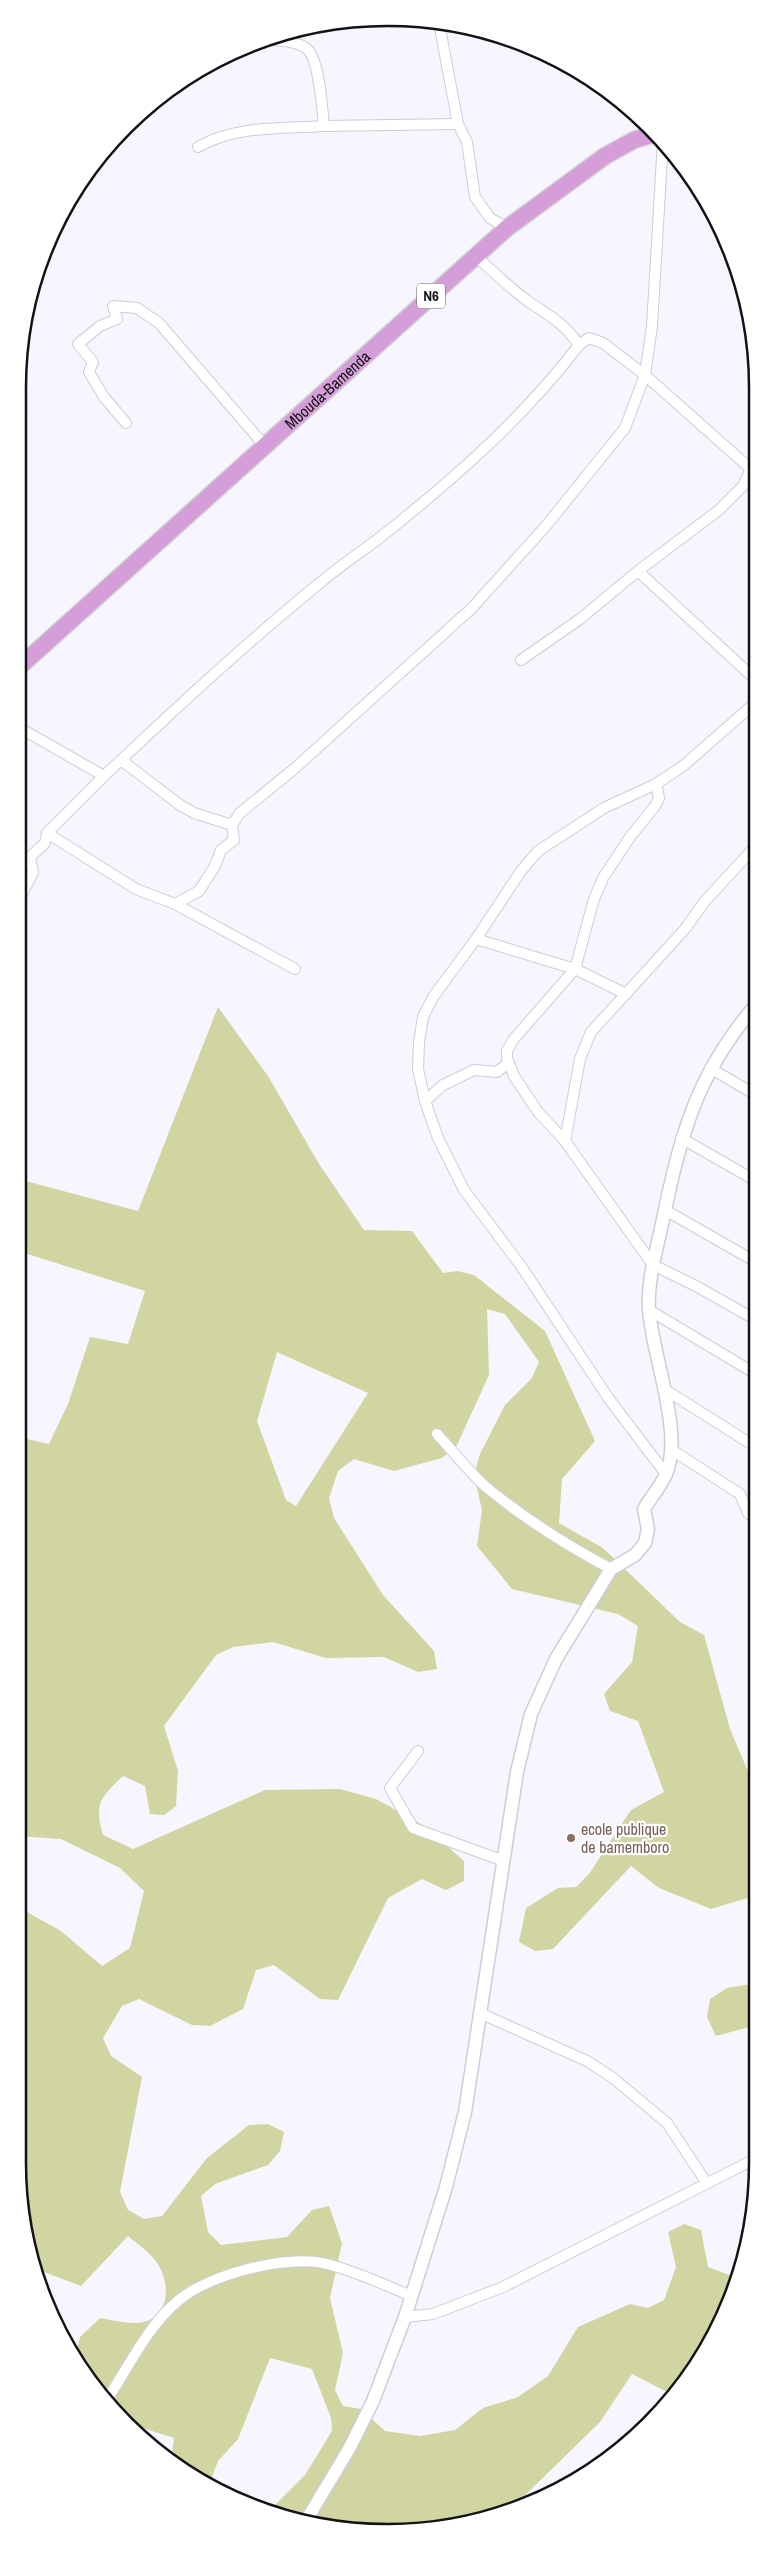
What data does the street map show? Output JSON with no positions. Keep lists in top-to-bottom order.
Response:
{
  "streets": {
    "highway": ["N6", "Mbouda-Bamenda"]
  },
  "places": ["ecole publique de bamemboro"]
}
